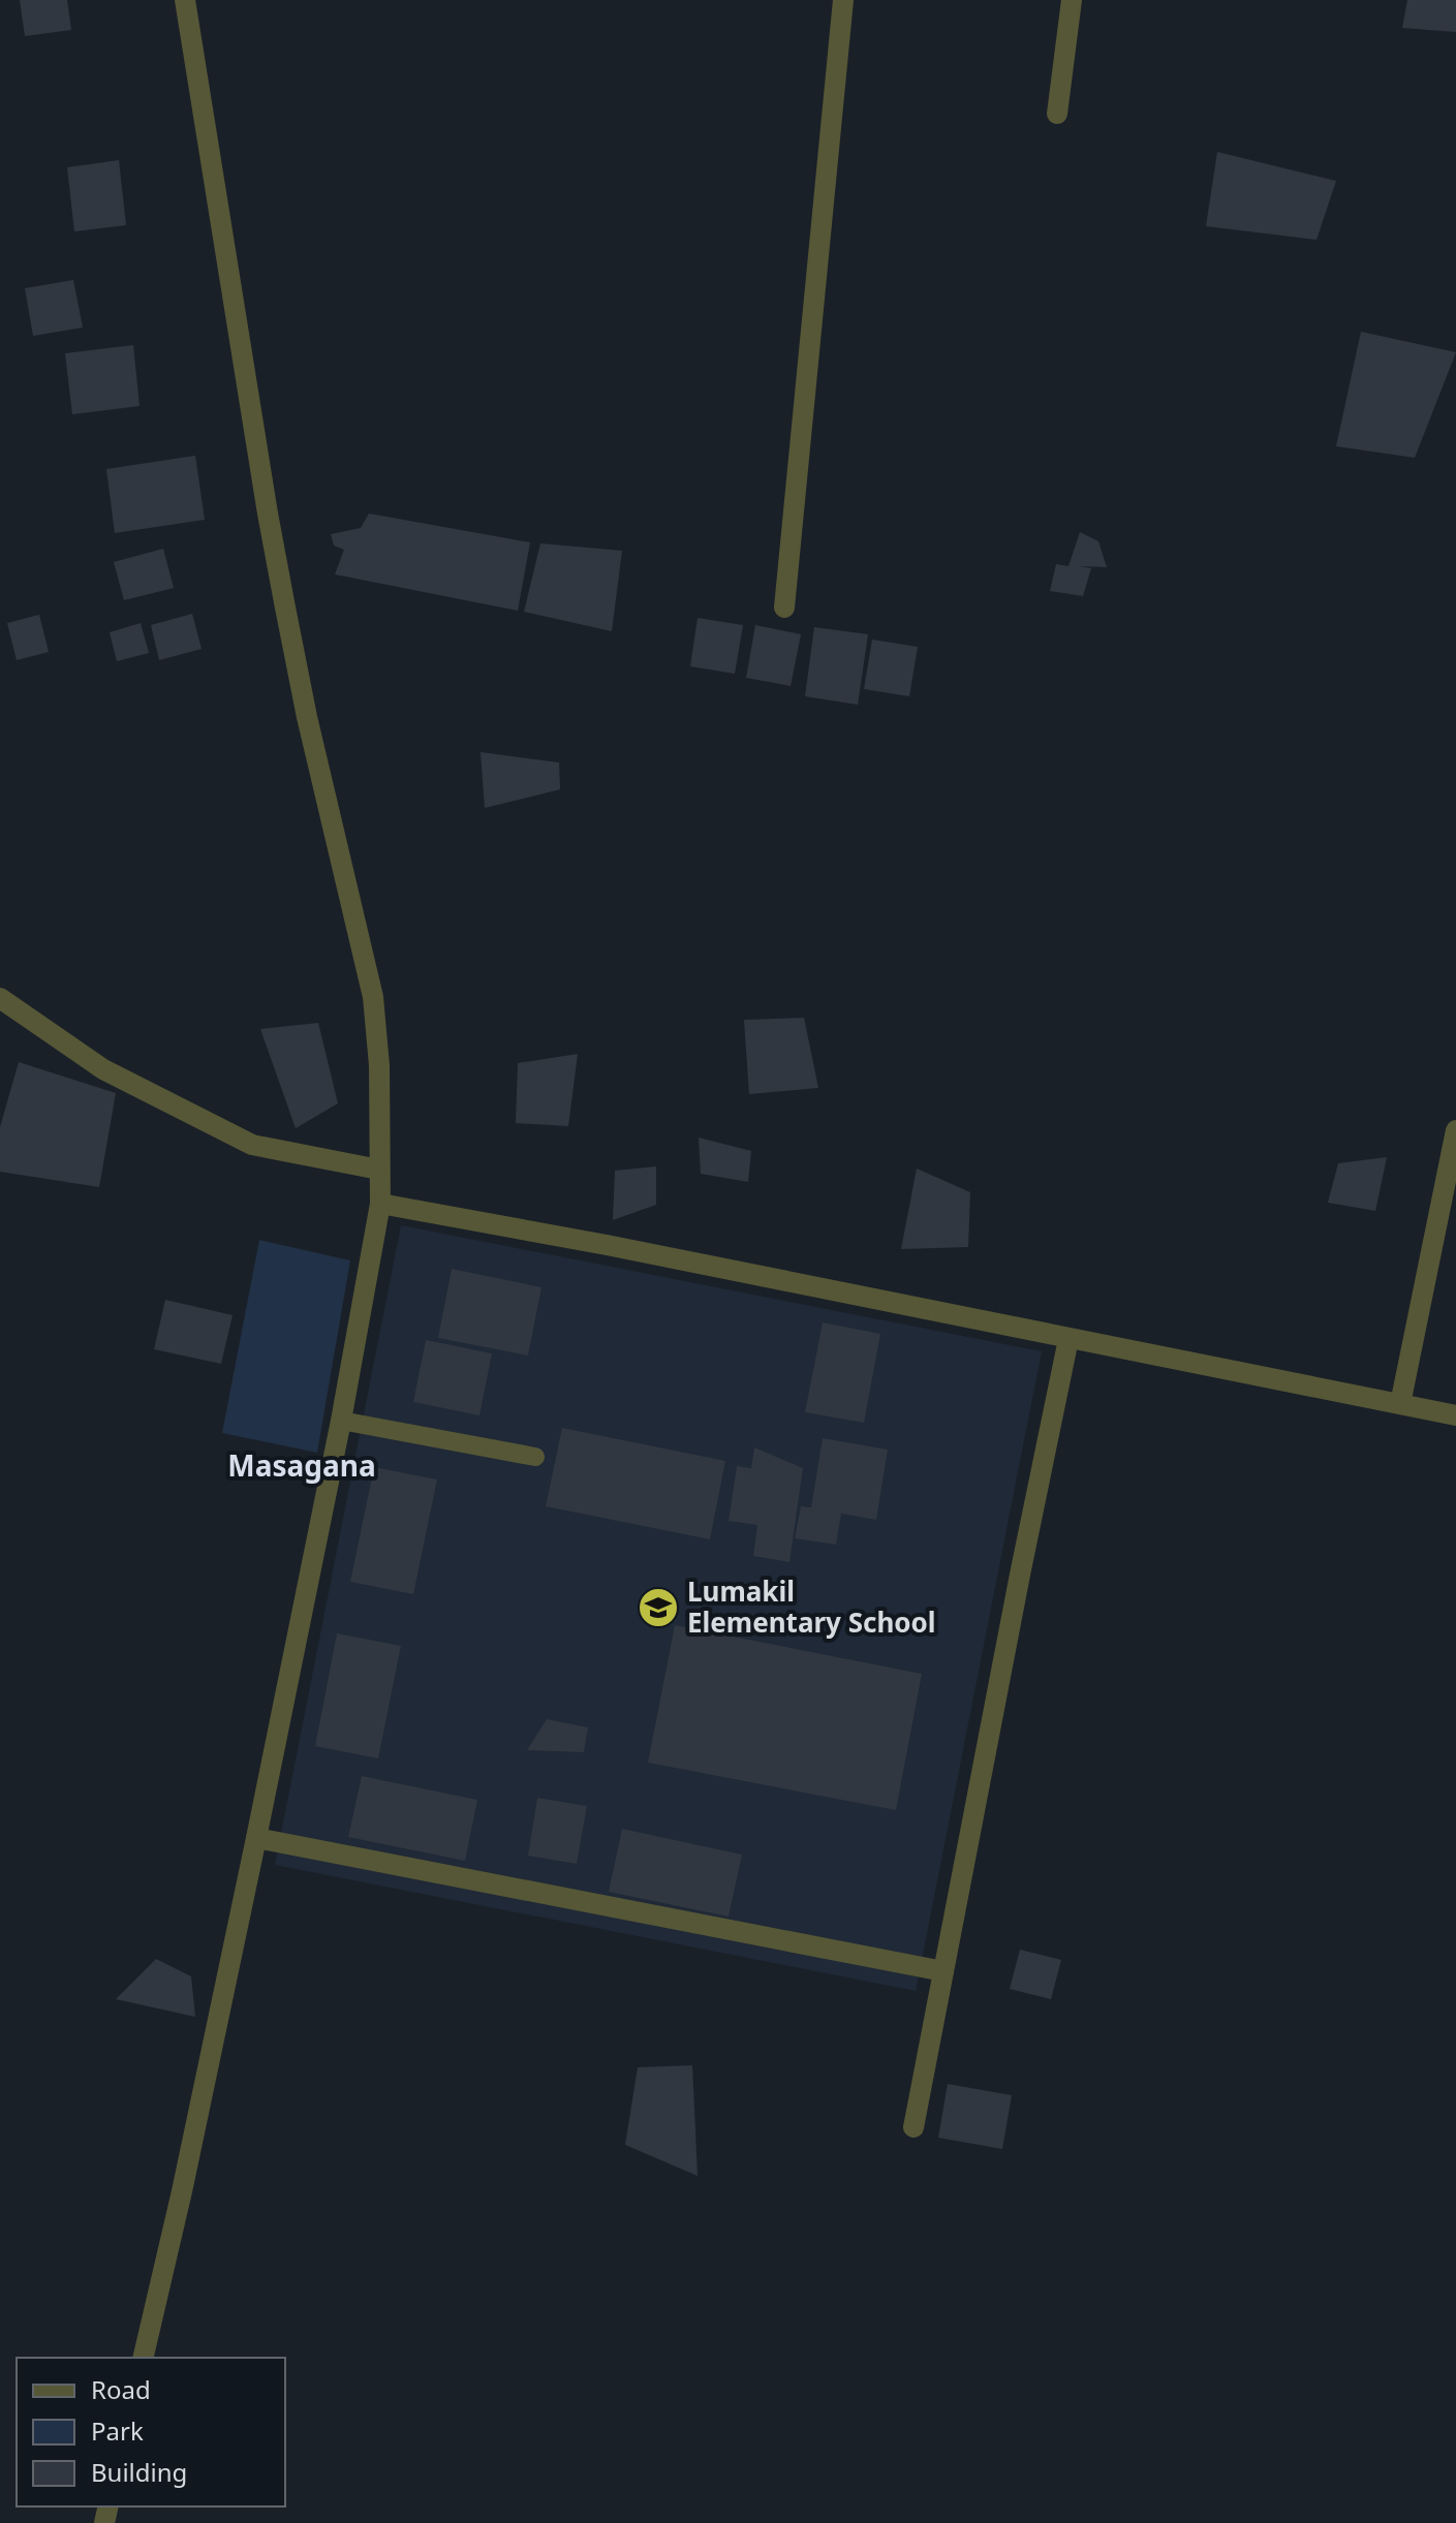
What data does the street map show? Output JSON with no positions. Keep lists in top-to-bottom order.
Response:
{
  "districts": ["Masagana"],
  "places": {
    "school or university": ["Lumakil Elementary School"]
  },
  "legend": ["Road", "Park", "Building"]
}
